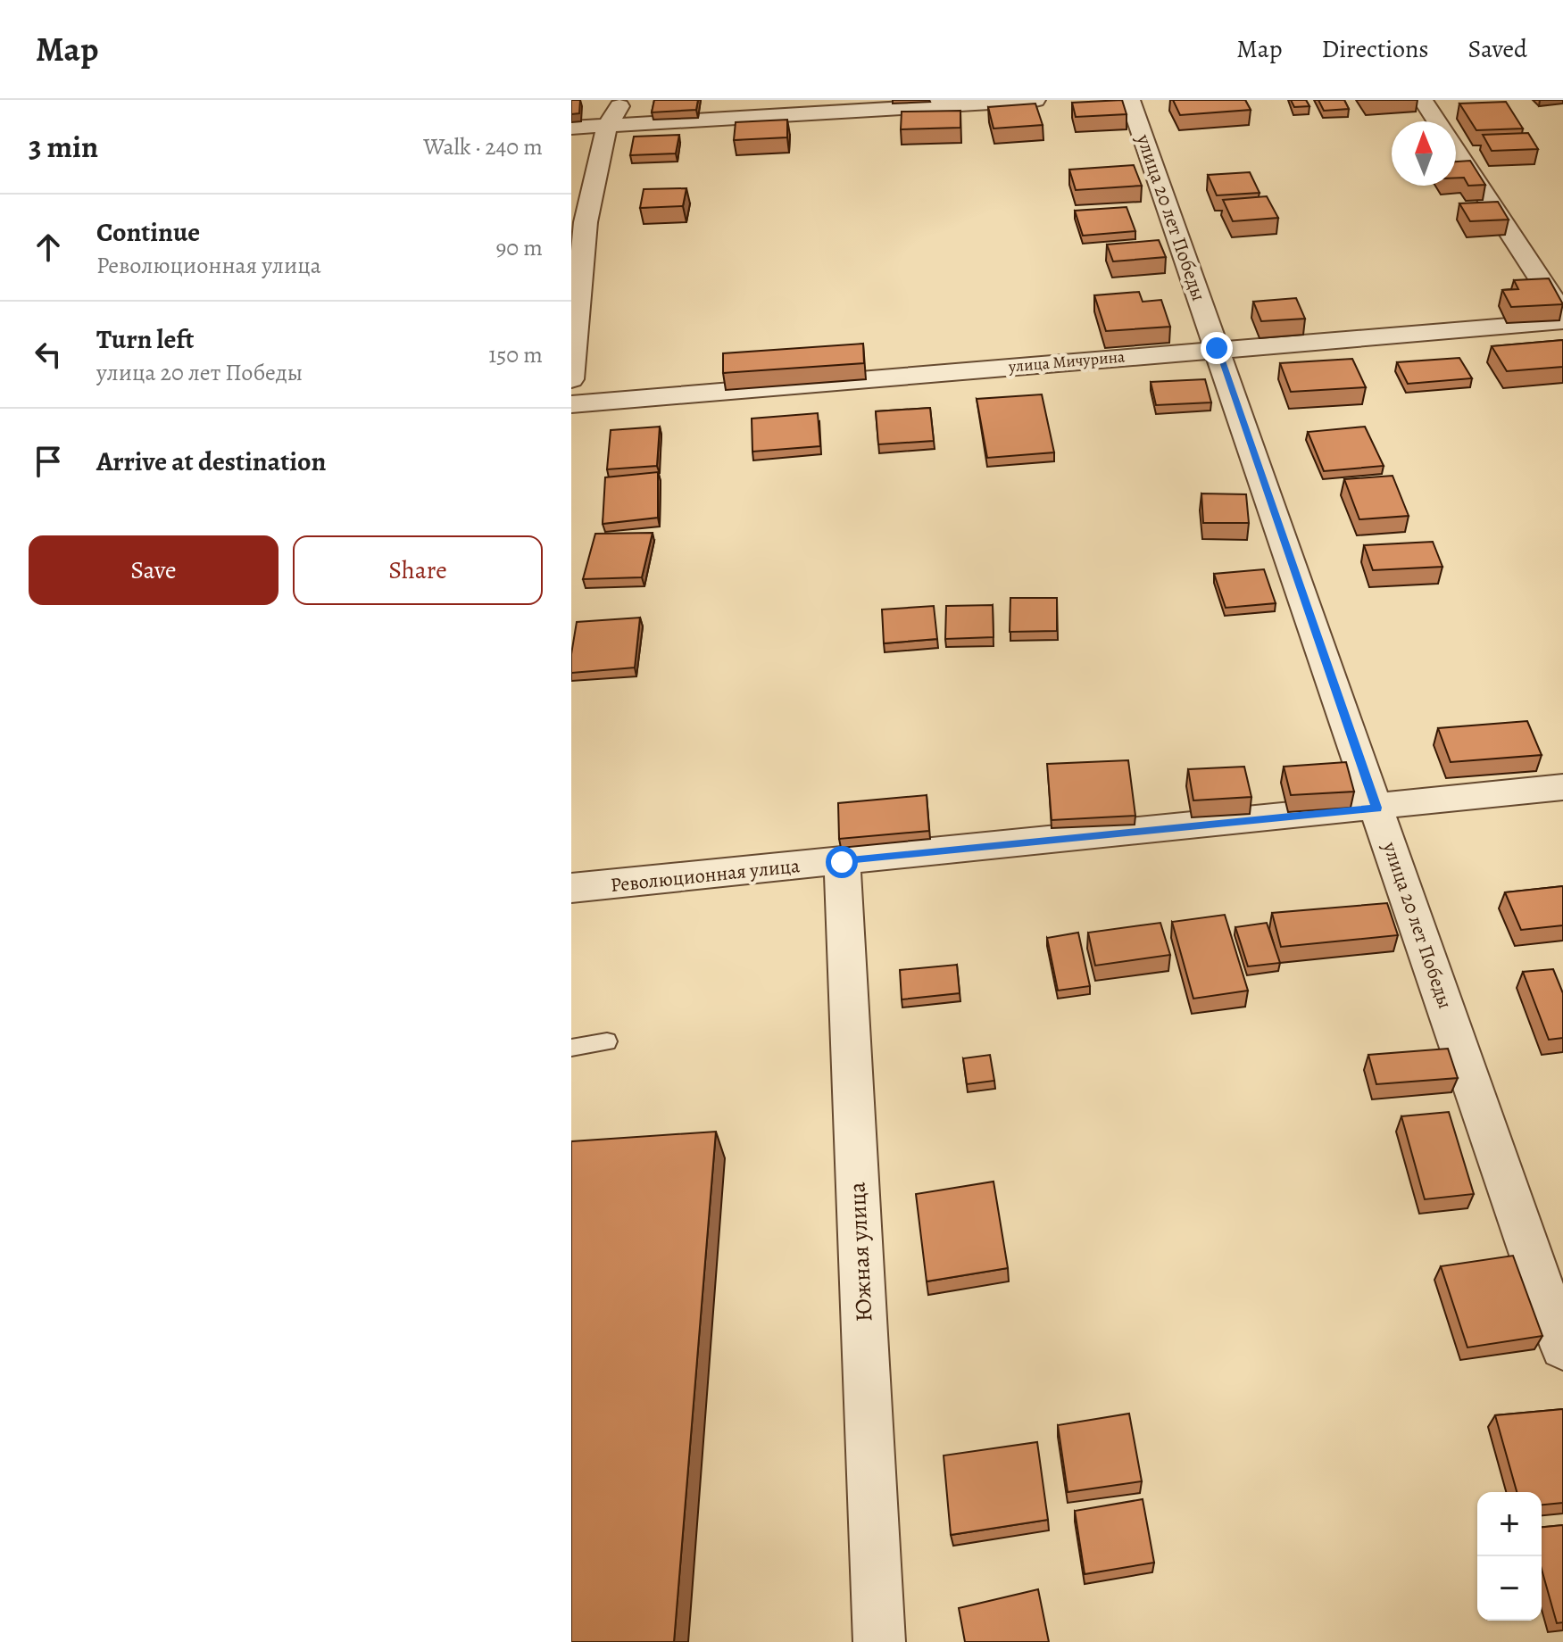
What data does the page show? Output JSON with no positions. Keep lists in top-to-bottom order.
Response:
{
  "streets": {
    "street": [
      "улица 20 лет Победы",
      "улица Мичурина",
      "Революционная улица",
      "Южная улица"
    ]
  },
  "crossings": [
    ["улица 20 лет Победы", "улица Мичурина"],
    ["улица 20 лет Победы", "Революционная улица"],
    ["Революционная улица", "Южная улица"]
  ],
  "north": "top",
  "page": {
    "header": "Map",
    "nav": ["Map", "Directions", "Saved"],
    "heading": ["3 min", "Walk · 240 m"],
    "list": [
      ["Continue", "Революционная улица", "90 m"],
      ["Turn left", "улица 20 лет Победы", "150 m"],
      "Arrive at destination"
    ],
    "buttons": ["Save", "Share"],
    "map_buttons": ["+", "−"]
  }
}
